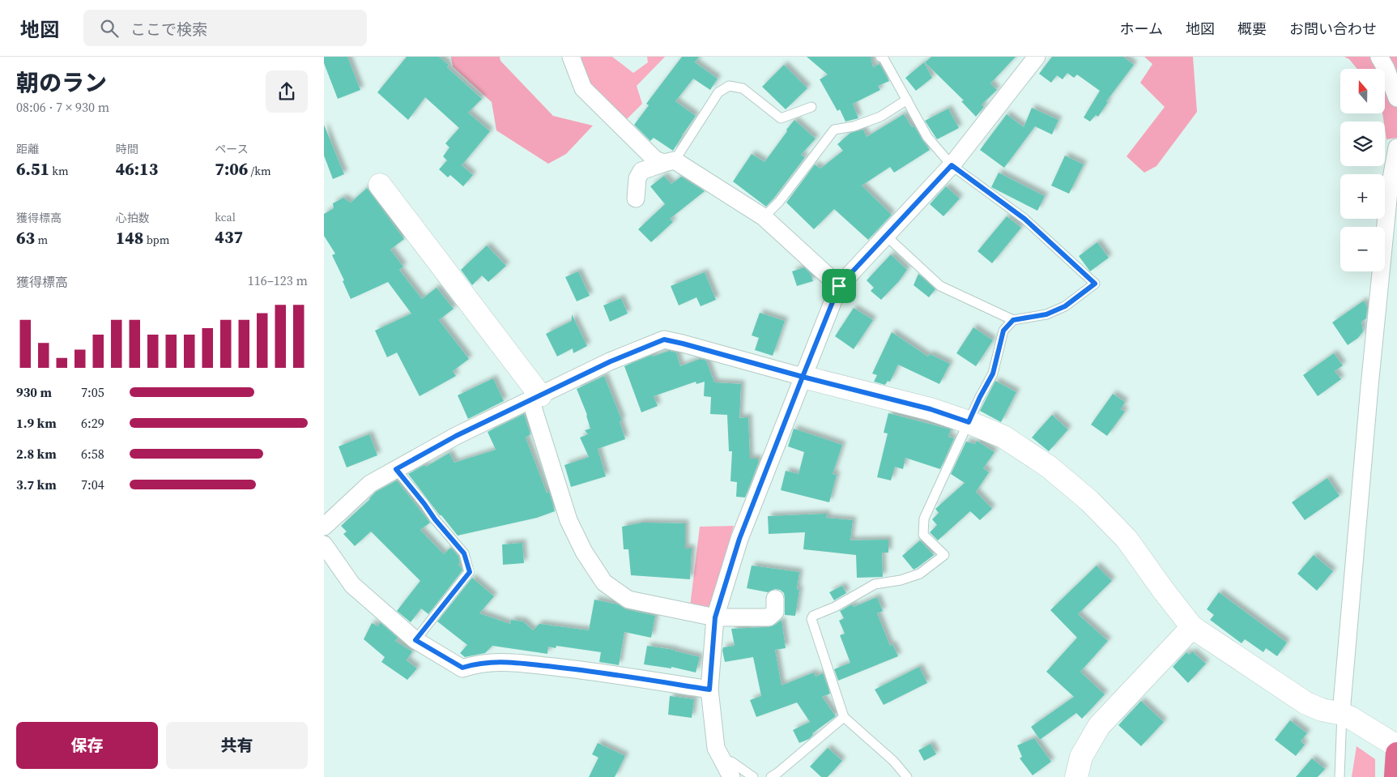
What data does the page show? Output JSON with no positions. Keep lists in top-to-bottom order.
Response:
{
  "north": "top",
  "page": {
    "header": "地図",
    "search": "ここで検索",
    "nav": [
      "ホーム",
      "地図",
      "概要",
      "お問い合わせ"
    ],
    "heading": ["朝のラン", "08:06 · 7 × 930 m"],
    "map_buttons": ["+", "−"],
    "stats": [
      ["距離", "6.51 km"],
      ["時間", "46:13"],
      ["ペース", "7:06 /km"],
      ["獲得標高", "63 m"],
      ["心拍数", "148 bpm"],
      ["kcal", "437"]
    ],
    "chart": ["獲得標高", "116–123 m"],
    "list": [
      {
        "name": "930 m",
        "note": "7:05"
      },
      {
        "name": "1.9 km",
        "note": "6:29"
      },
      {
        "name": "2.8 km",
        "note": "6:58"
      },
      {
        "name": "3.7 km",
        "note": "7:04"
      }
    ],
    "buttons": ["保存", "共有"]
  }
}
